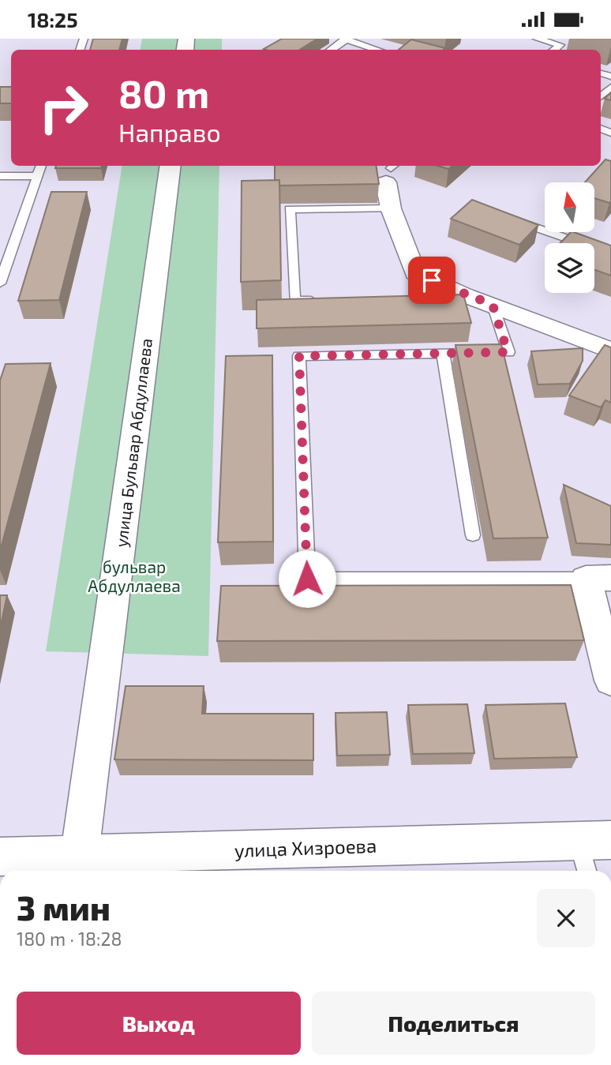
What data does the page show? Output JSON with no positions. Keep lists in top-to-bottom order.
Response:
{
  "streets": {
    "street": ["улица Бульвар Абдуллаева", "улица Хизроева"]
  },
  "crossings": [
    ["улица Бульвар Абдуллаева", "улица Хизроева"]
  ],
  "parks": ["бульвар Абдуллаева"],
  "north": "top",
  "page": {
    "status": "18:25",
    "turn": ["80 m", "Направо"],
    "heading": ["3 мин", "180 m · 18:28"],
    "buttons": ["Выход", "Поделиться"]
  }
}
